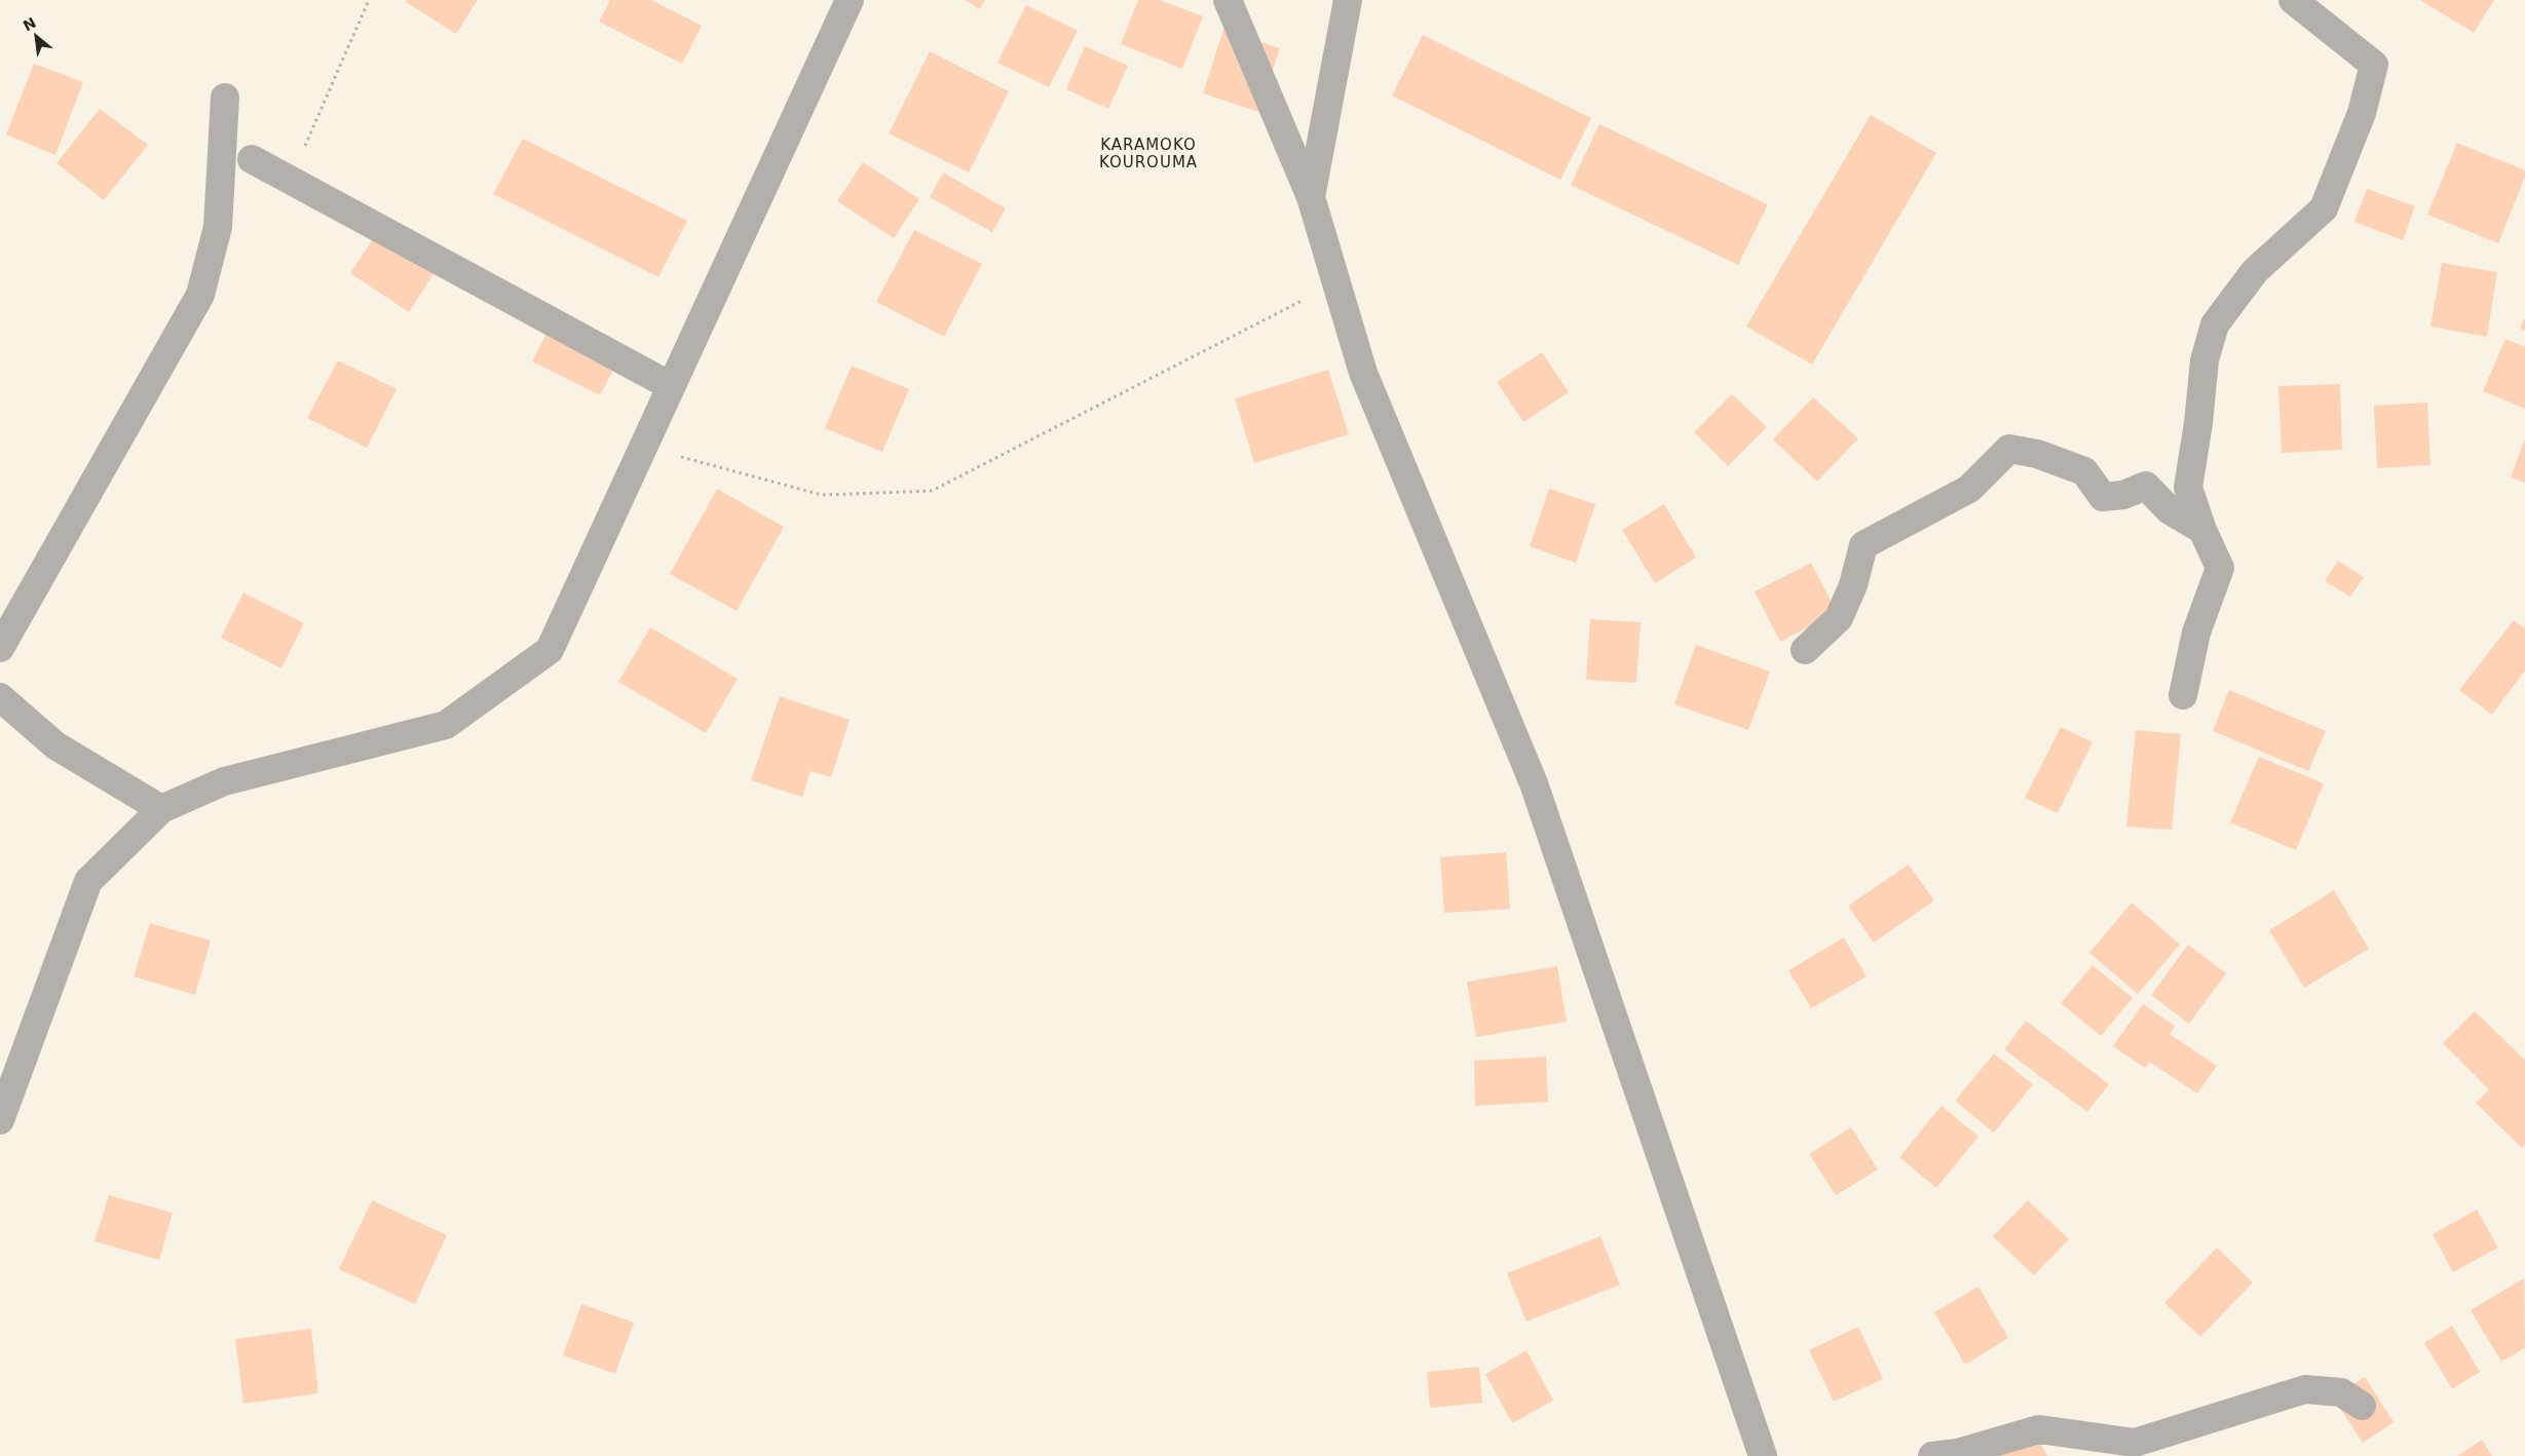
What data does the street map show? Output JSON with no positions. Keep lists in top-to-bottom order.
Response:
{
  "districts": ["KARAMOKO KOUROUMA"],
  "north": "top left"
}
